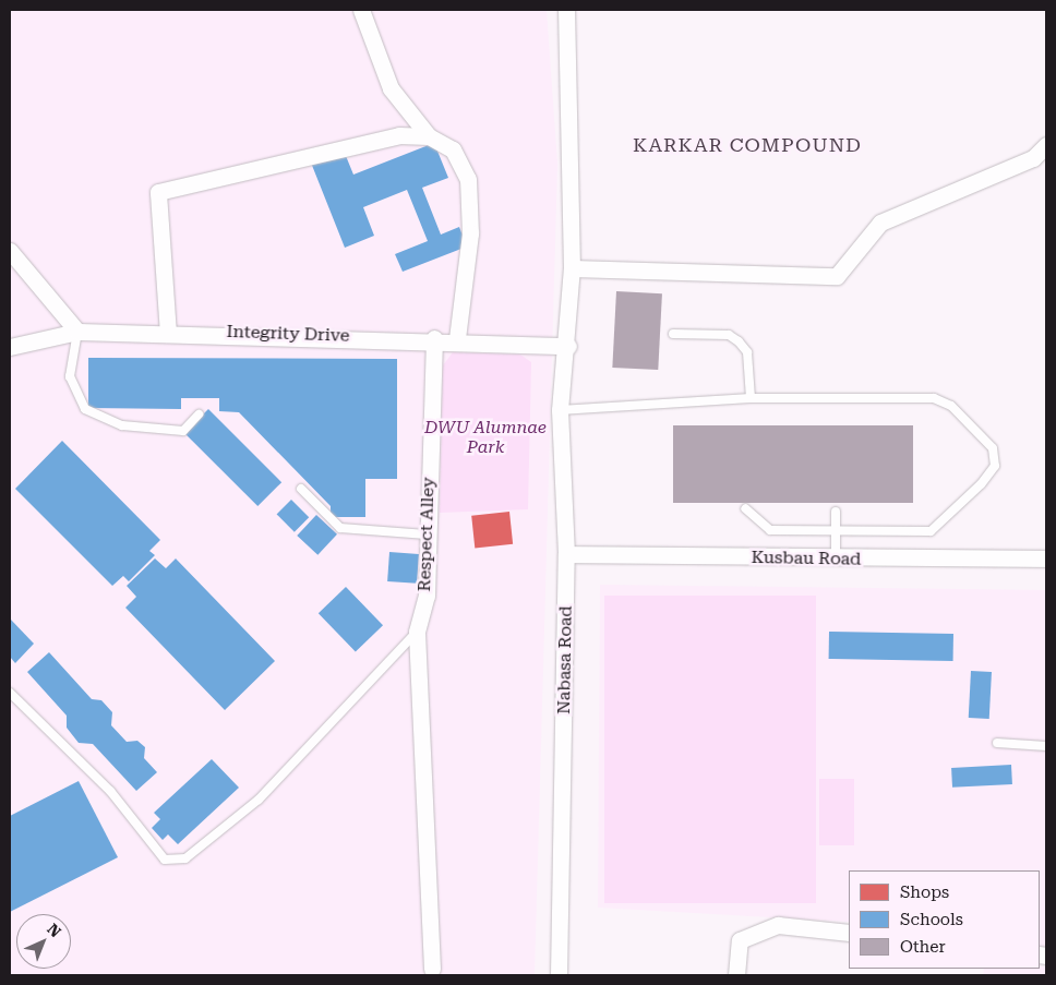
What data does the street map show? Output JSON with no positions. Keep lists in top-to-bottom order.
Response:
{
  "streets": {
    "street": [
      "Integrity Drive",
      "Respect Alley",
      "Kusbau Road",
      "Nabasa Road"
    ]
  },
  "crossings": [
    ["Integrity Drive", "Respect Alley"],
    ["Integrity Drive", "Nabasa Road"],
    ["Kusbau Road", "Nabasa Road"]
  ],
  "districts": ["KARKAR COMPOUND"],
  "parks": ["DWU Alumnae Park"],
  "legend": ["Shops", "Schools", "Other"],
  "north": "top right"
}
